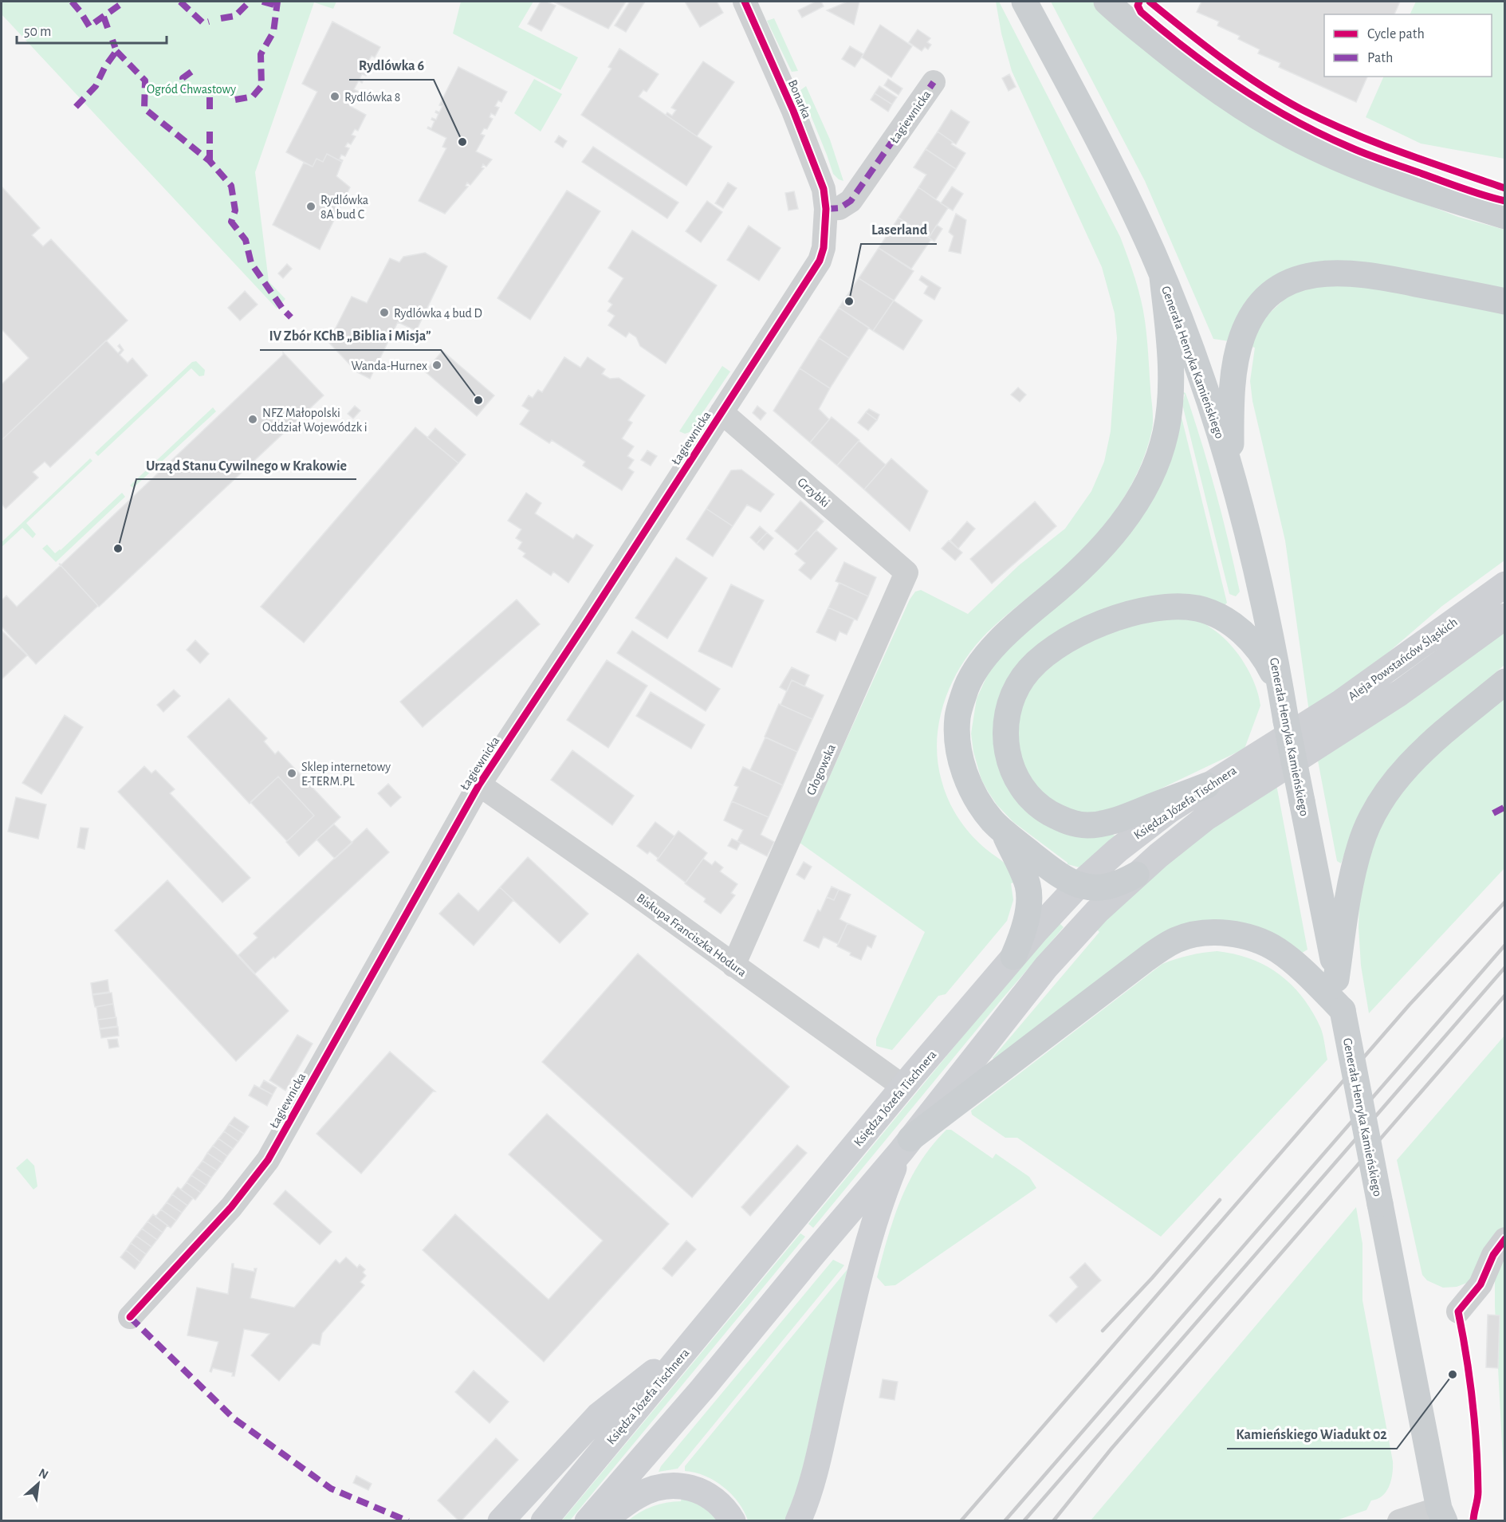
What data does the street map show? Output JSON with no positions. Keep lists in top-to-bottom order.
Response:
{
  "streets": {
    "main road": ["Generała Henryka Kamieńskiego", "Aleja Powstańców Śląskich", "Księdza Józefa Tischnera"],
    "street": [
      "Bonarka",
      "Łagiewnicka",
      "Grzybki",
      "Głogowska",
      "Biskupa Franciszka Hodura"
    ]
  },
  "crossings": [
    ["Bonarka", "Łagiewnicka"],
    ["Łagiewnicka", "Grzybki"],
    ["Łagiewnicka", "Biskupa Franciszka Hodura"],
    ["Generała Henryka Kamieńskiego", "Aleja Powstańców Śląskich"],
    ["Generała Henryka Kamieńskiego", "Księdza Józefa Tischnera"],
    ["Grzybki", "Głogowska"],
    ["Aleja Powstańców Śląskich", "Księdza Józefa Tischnera"],
    ["Głogowska", "Biskupa Franciszka Hodura"],
    ["Księdza Józefa Tischnera", "Biskupa Franciszka Hodura"]
  ],
  "parks": ["Ogród Chwastowy"],
  "places": [
    "Rydlówka 8",
    "Rydlówka 6",
    "Rydlówka 8A bud C",
    "Laserland",
    "Rydlówka 4 bud D",
    "Wanda-Hurnex",
    "IV Zbór KChB „Biblia i Misja”",
    "NFZ Małopolski Oddział Wojewódzk i",
    "Urząd Stanu Cywilnego w Krakowie",
    "Sklep internetowy E-TERM.PL",
    "Kamieńskiego Wiadukt 02"
  ],
  "legend": ["Cycle path", "Path"],
  "scale_bar": "50 m",
  "north": "top right"
}
